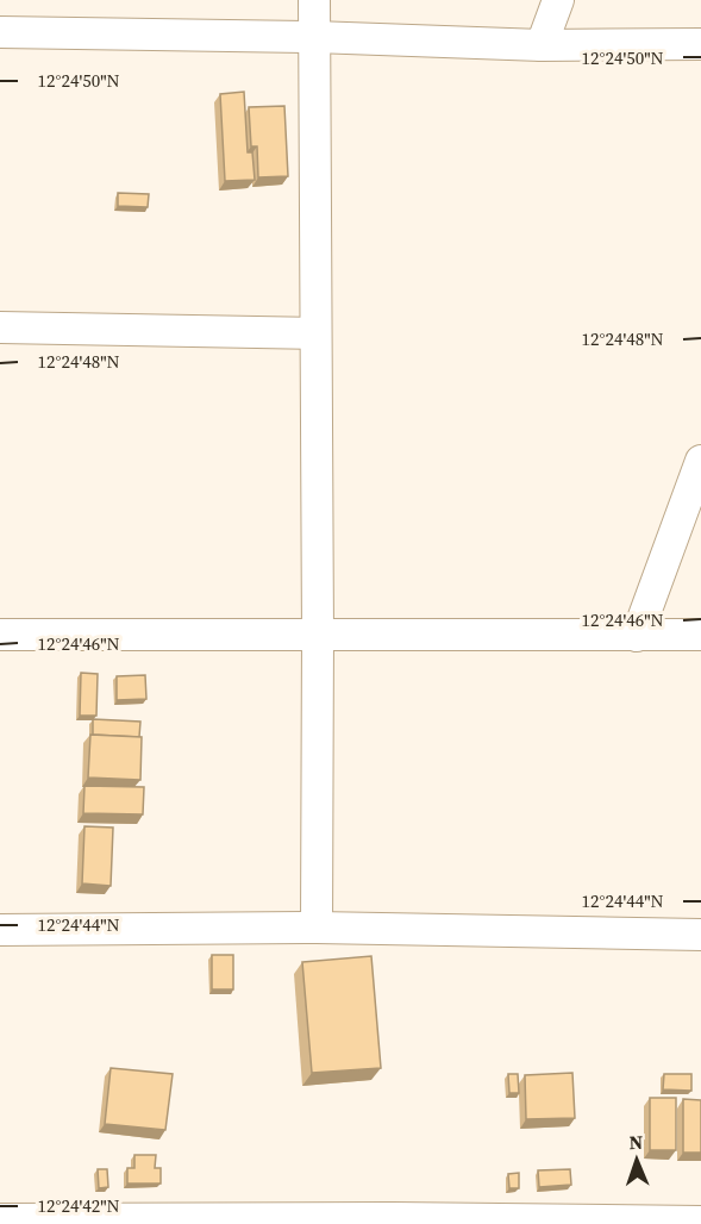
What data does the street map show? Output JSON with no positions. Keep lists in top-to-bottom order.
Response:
{
  "north": "top",
  "coordinates": [
    "12°24'50\"N",
    "12°24'48\"N",
    "12°24'46\"N",
    "12°24'44\"N",
    "12°24'42\"N"
  ]
}
